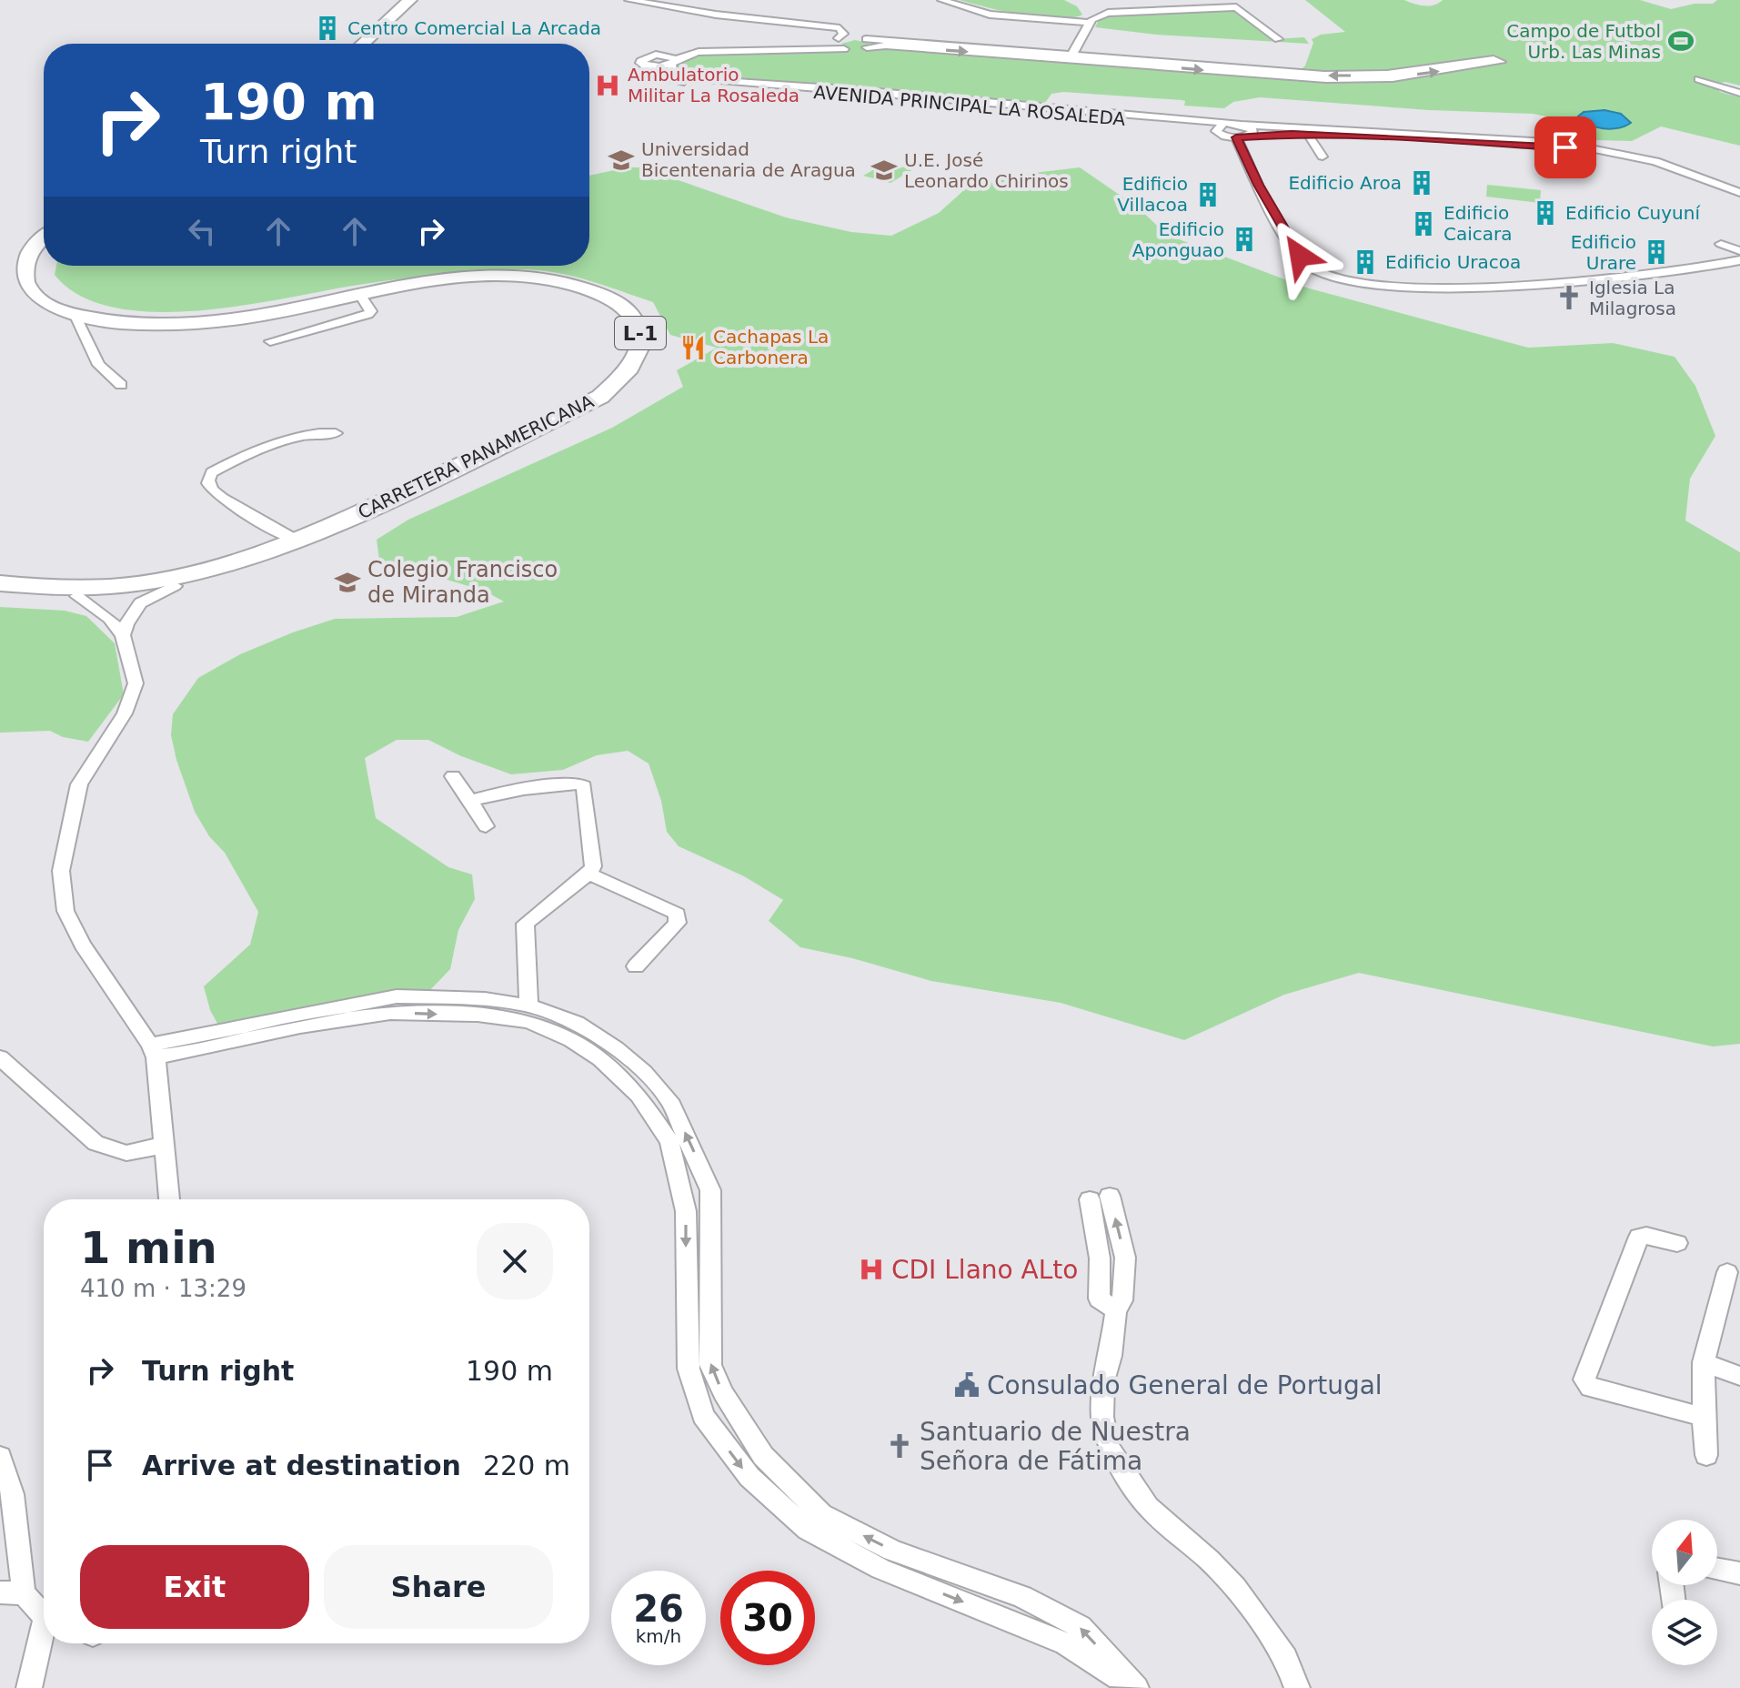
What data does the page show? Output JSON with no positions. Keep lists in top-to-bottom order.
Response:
{
  "streets": {
    "main road": ["L-1", "CARRETERA PANAMERICANA"],
    "street": ["AVENIDA PRINCIPAL LA ROSALEDA"]
  },
  "places": {
    "building": [
      "Centro Comercial La Arcada",
      "Edificio Aroa",
      "Edificio Villacoa",
      "Edificio Cuyuní",
      "Edificio Caicara",
      "Edificio Aponguao",
      "Edificio Urare",
      "Edificio Uracoa"
    ],
    "sports": ["Campo de Futbol Urb. Las Minas"],
    "hospital": ["Ambulatorio Militar La Rosaleda", "CDI Llano ALto"],
    "school or university": ["Universidad Bicentenaria de Aragua", "U.E. José Leonardo Chirinos", "Colegio Francisco de Miranda"],
    "church": ["Iglesia La Milagrosa", "Santuario de Nuestra Señora de Fátima"],
    "restaurant": ["Cachapas La Carbonera"],
    "public building": ["Consulado General de Portugal"]
  },
  "north": "top",
  "page": {
    "turn": ["190 m", "Turn right"],
    "heading": ["1 min", "410 m · 13:29"],
    "list": [
      {
        "name": "Turn right",
        "value": "190 m"
      },
      {
        "name": "Arrive at destination",
        "value": "220 m"
      }
    ],
    "buttons": ["Exit", "Share"],
    "speed": "26 km/h",
    "limit": "30"
  }
}
